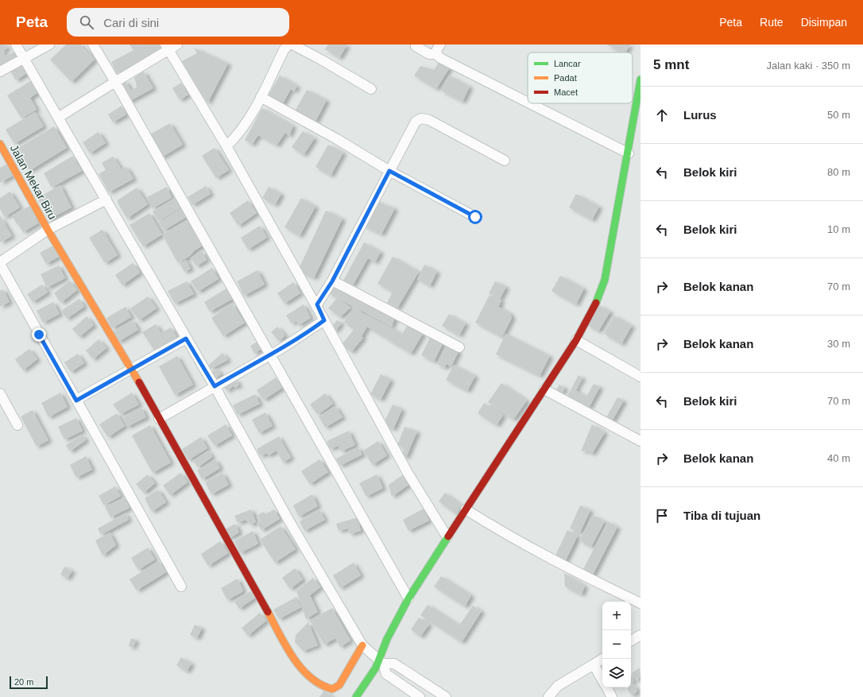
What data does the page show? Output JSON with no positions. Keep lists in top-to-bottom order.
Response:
{
  "streets": {
    "street": ["Jalan Mekar Biru"]
  },
  "legend": ["Lancar", "Padat", "Macet"],
  "scale_bar": "20 m",
  "page": {
    "header": "Peta",
    "search": "Cari di sini",
    "nav": ["Peta", "Rute", "Disimpan"],
    "heading": ["5 mnt", "Jalan kaki · 350 m"],
    "list": [
      ["Lurus", "50 m"],
      ["Belok kiri", "80 m"],
      ["Belok kiri", "10 m"],
      ["Belok kanan", "70 m"],
      ["Belok kanan", "30 m"],
      ["Belok kiri", "70 m"],
      ["Belok kanan", "40 m"],
      "Tiba di tujuan"
    ],
    "map_buttons": ["+", "−"],
    "scale": "20 m"
  }
}
